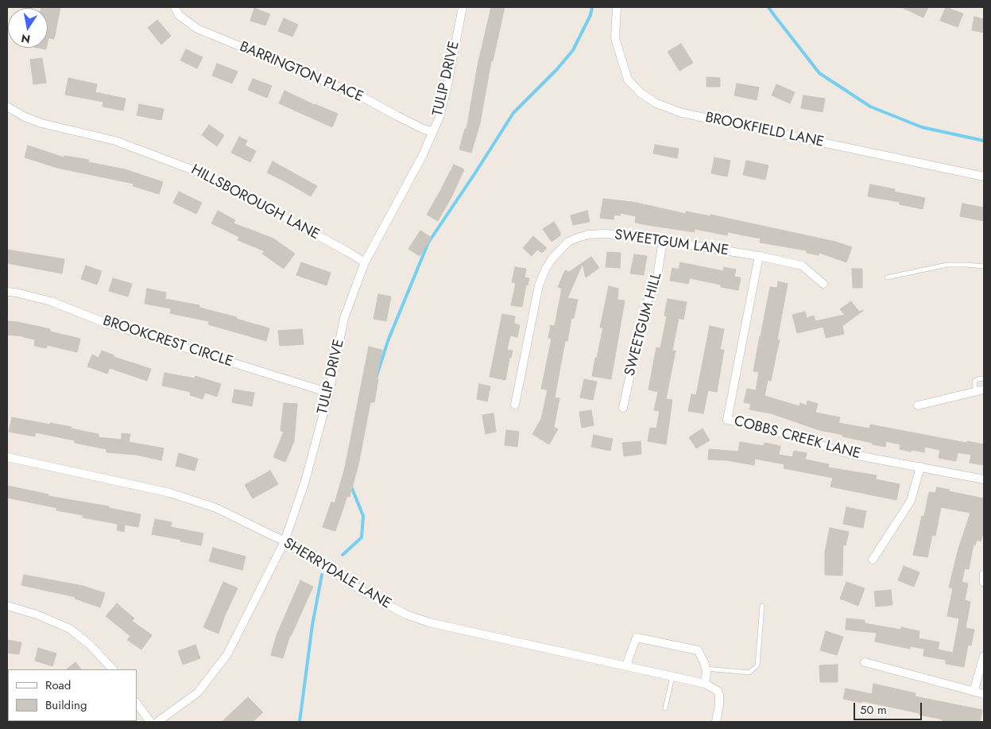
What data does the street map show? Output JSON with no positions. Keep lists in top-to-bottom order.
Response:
{
  "streets": {
    "street": [
      "BARRINGTON PLACE",
      "TULIP DRIVE",
      "BROOKFIELD LANE",
      "HILLSBOROUGH LANE",
      "SWEETGUM LANE",
      "SWEETGUM HILL",
      "BROOKCREST CIRCLE",
      "COBBS CREEK LANE",
      "SHERRYDALE LANE"
    ]
  },
  "crossings": [
    ["BARRINGTON PLACE", "TULIP DRIVE"],
    ["TULIP DRIVE", "HILLSBOROUGH LANE"],
    ["TULIP DRIVE", "BROOKCREST CIRCLE"],
    ["TULIP DRIVE", "SHERRYDALE LANE"],
    ["SWEETGUM LANE", "SWEETGUM HILL"],
    ["SWEETGUM LANE", "COBBS CREEK LANE"]
  ],
  "legend": ["Road", "Building"],
  "scale_bar": "50 m",
  "north": "bottom"
}
